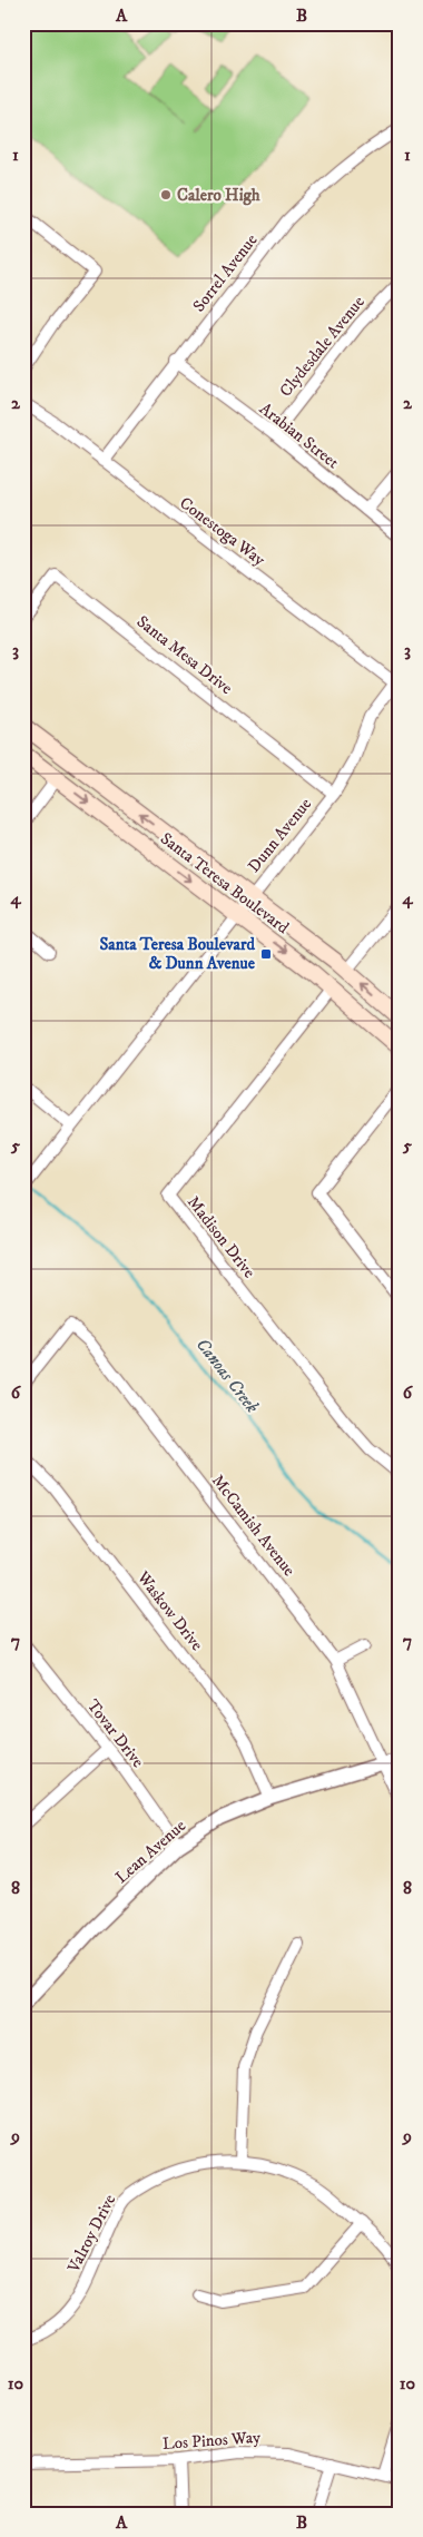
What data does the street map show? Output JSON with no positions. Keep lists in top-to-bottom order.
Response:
{
  "streets": {
    "main road": ["Santa Teresa Boulevard"],
    "street": [
      "Sorrel Avenue",
      "Clydesdale Avenue",
      "Arabian Street",
      "Conestoga Way",
      "Santa Mesa Drive",
      "Dunn Avenue",
      "Madison Drive",
      "McCamish Avenue",
      "Waskow Drive",
      "Tovar Drive",
      "Lean Avenue",
      "Valroy Drive",
      "Los Pinos Way"
    ]
  },
  "crossings": [
    ["Sorrel Avenue", "Arabian Street"],
    ["Sorrel Avenue", "Conestoga Way"],
    ["Clydesdale Avenue", "Arabian Street"],
    ["Conestoga Way", "Dunn Avenue"],
    ["Santa Mesa Drive", "Dunn Avenue"],
    ["Dunn Avenue", "Santa Teresa Boulevard"],
    ["Santa Teresa Boulevard", "Madison Drive"],
    ["McCamish Avenue", "Lean Avenue"],
    ["Waskow Drive", "Lean Avenue"],
    ["Tovar Drive", "Lean Avenue"]
  ],
  "water": ["Canoas Creek"],
  "places": {
    "other": ["Calero High"],
    "transit": ["Santa Teresa Boulevard & Dunn Avenue"]
  },
  "grid": {
    "columns": ["A", "B"],
    "rows": [
      "1",
      "2",
      "3",
      "4",
      "5",
      "6",
      "7",
      "8",
      "9",
      "10"
    ]
  }
}
